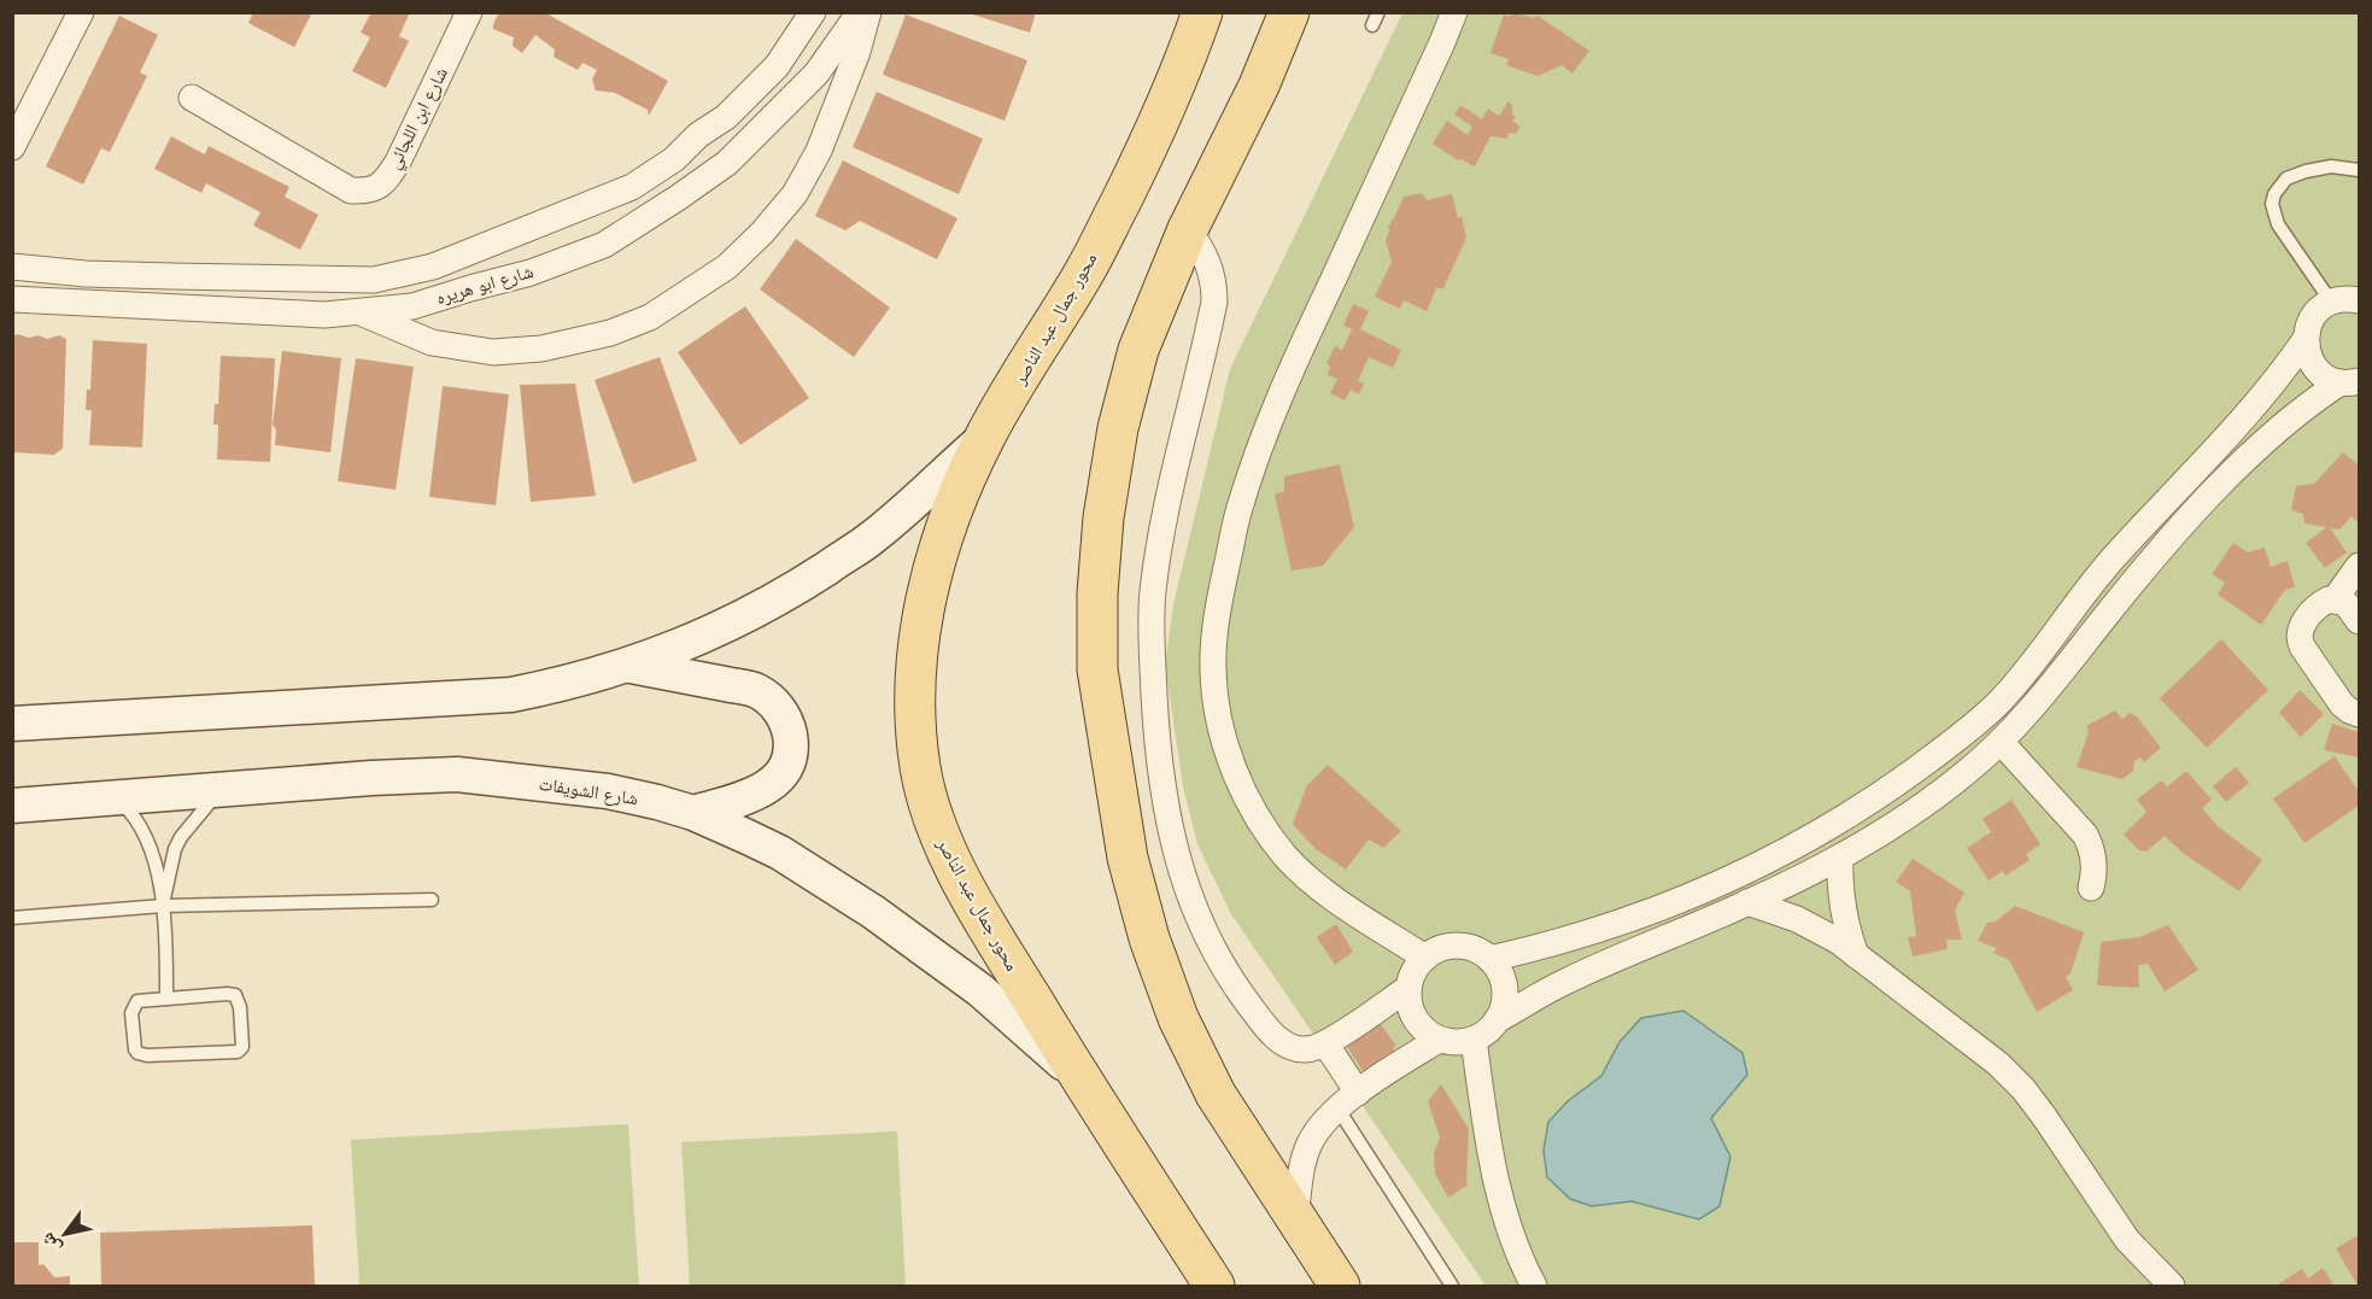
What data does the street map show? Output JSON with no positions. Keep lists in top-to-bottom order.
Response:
{
  "streets": {
    "main road": ["محور جمال عبد الناصر", "شارع الشويفات"],
    "street": ["شارع ابن اللجائي", "شارع ابو هريره"]
  },
  "crossings": [
    ["محور جمال عبد الناصر", "شارع الشويفات"]
  ],
  "north": "bottom left"
}
